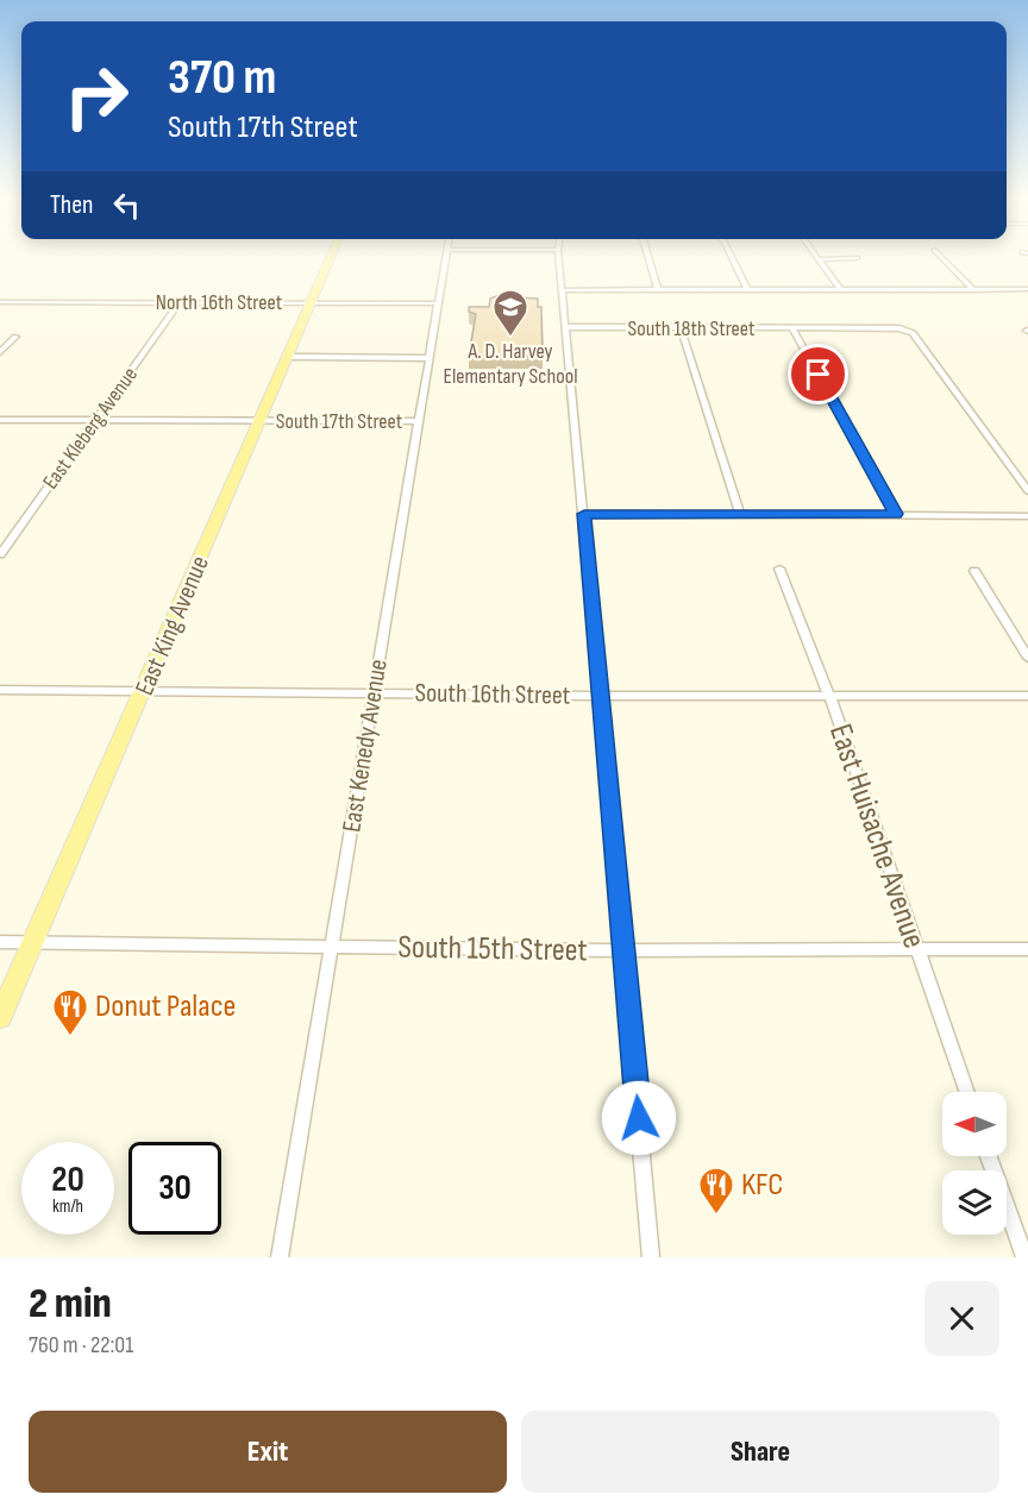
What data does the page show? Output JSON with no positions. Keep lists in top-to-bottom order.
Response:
{
  "streets": {
    "main road": ["East King Avenue"],
    "street": [
      "North 16th Street",
      "South 18th Street",
      "South 17th Street",
      "East Kleberg Avenue",
      "South 16th Street",
      "East Kenedy Avenue",
      "East Huisache Avenue",
      "South 15th Street"
    ]
  },
  "crossings": [
    ["North 16th Street", "East Kleberg Avenue"],
    ["North 16th Street", "East King Avenue"],
    ["North 16th Street", "East Kenedy Avenue"],
    ["South 17th Street", "East Kleberg Avenue"],
    ["South 17th Street", "East King Avenue"],
    ["South 17th Street", "East Kenedy Avenue"],
    ["East King Avenue", "South 16th Street"],
    ["East King Avenue", "South 15th Street"],
    ["South 16th Street", "East Kenedy Avenue"],
    ["South 16th Street", "East Huisache Avenue"],
    ["East Kenedy Avenue", "South 15th Street"],
    ["East Huisache Avenue", "South 15th Street"]
  ],
  "places": {
    "school or university": ["A. D. Harvey Elementary School"],
    "restaurant": ["Donut Palace", "KFC"]
  },
  "north": "left",
  "page": {
    "turn": ["370 m", "South 17th Street"],
    "then": "Then",
    "speed": "20 km/h",
    "limit": "30",
    "heading": ["2 min", "760 m · 22:01"],
    "buttons": ["Exit", "Share"]
  }
}
